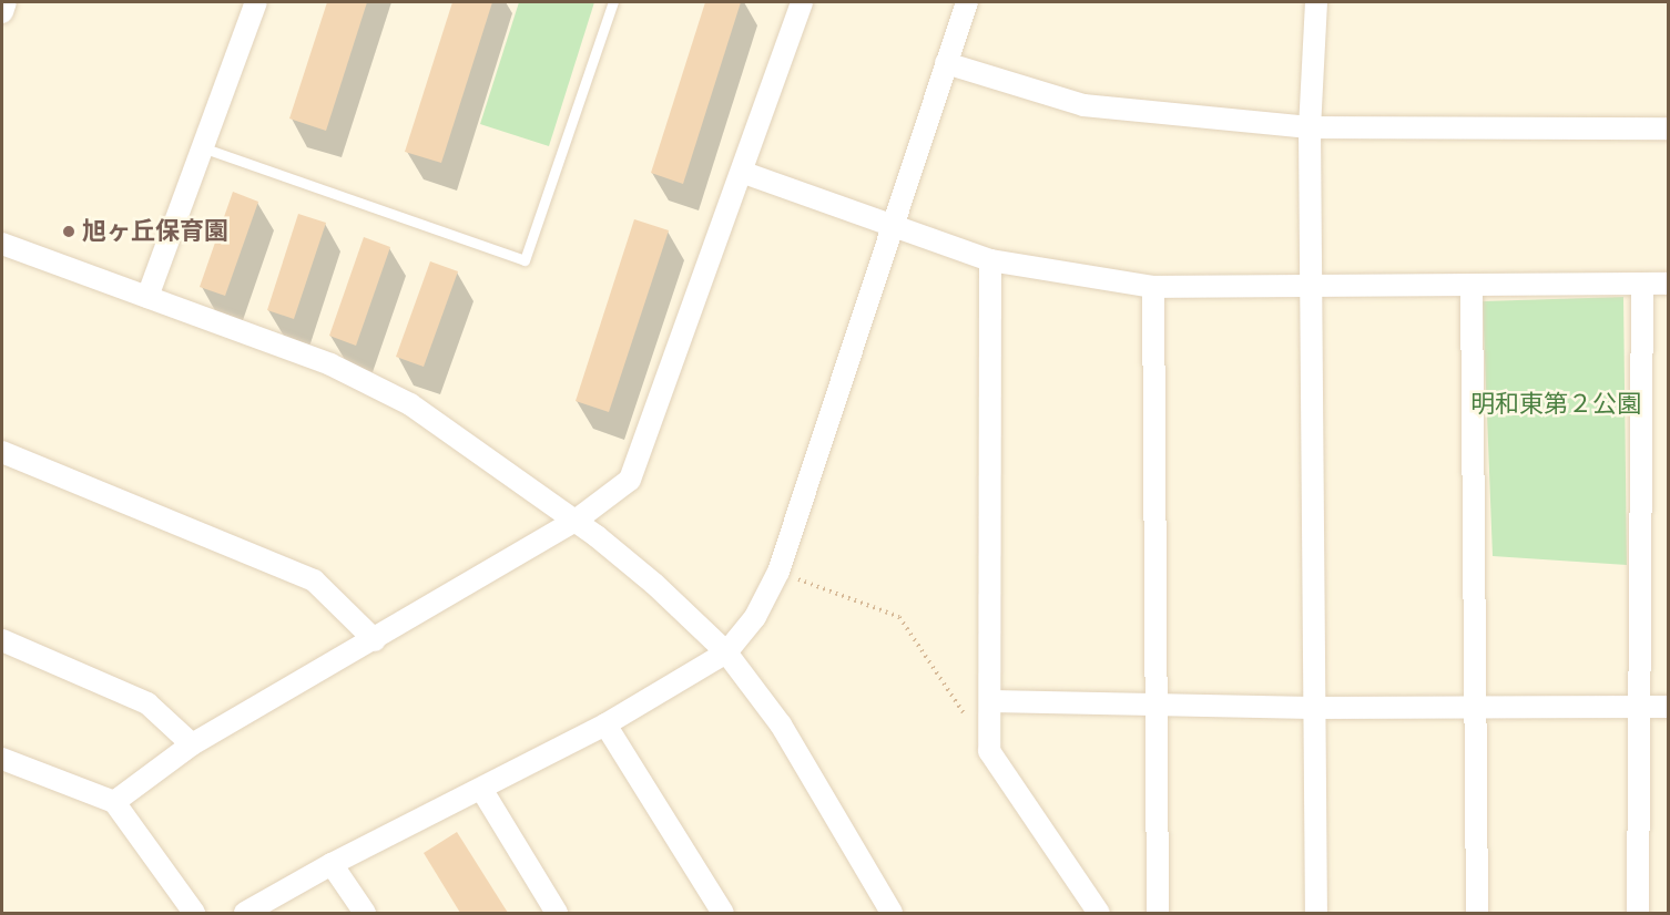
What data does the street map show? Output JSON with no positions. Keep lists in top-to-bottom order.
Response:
{
  "parks": ["明和東第２公園"],
  "places": ["旭ヶ丘保育園"]
}
